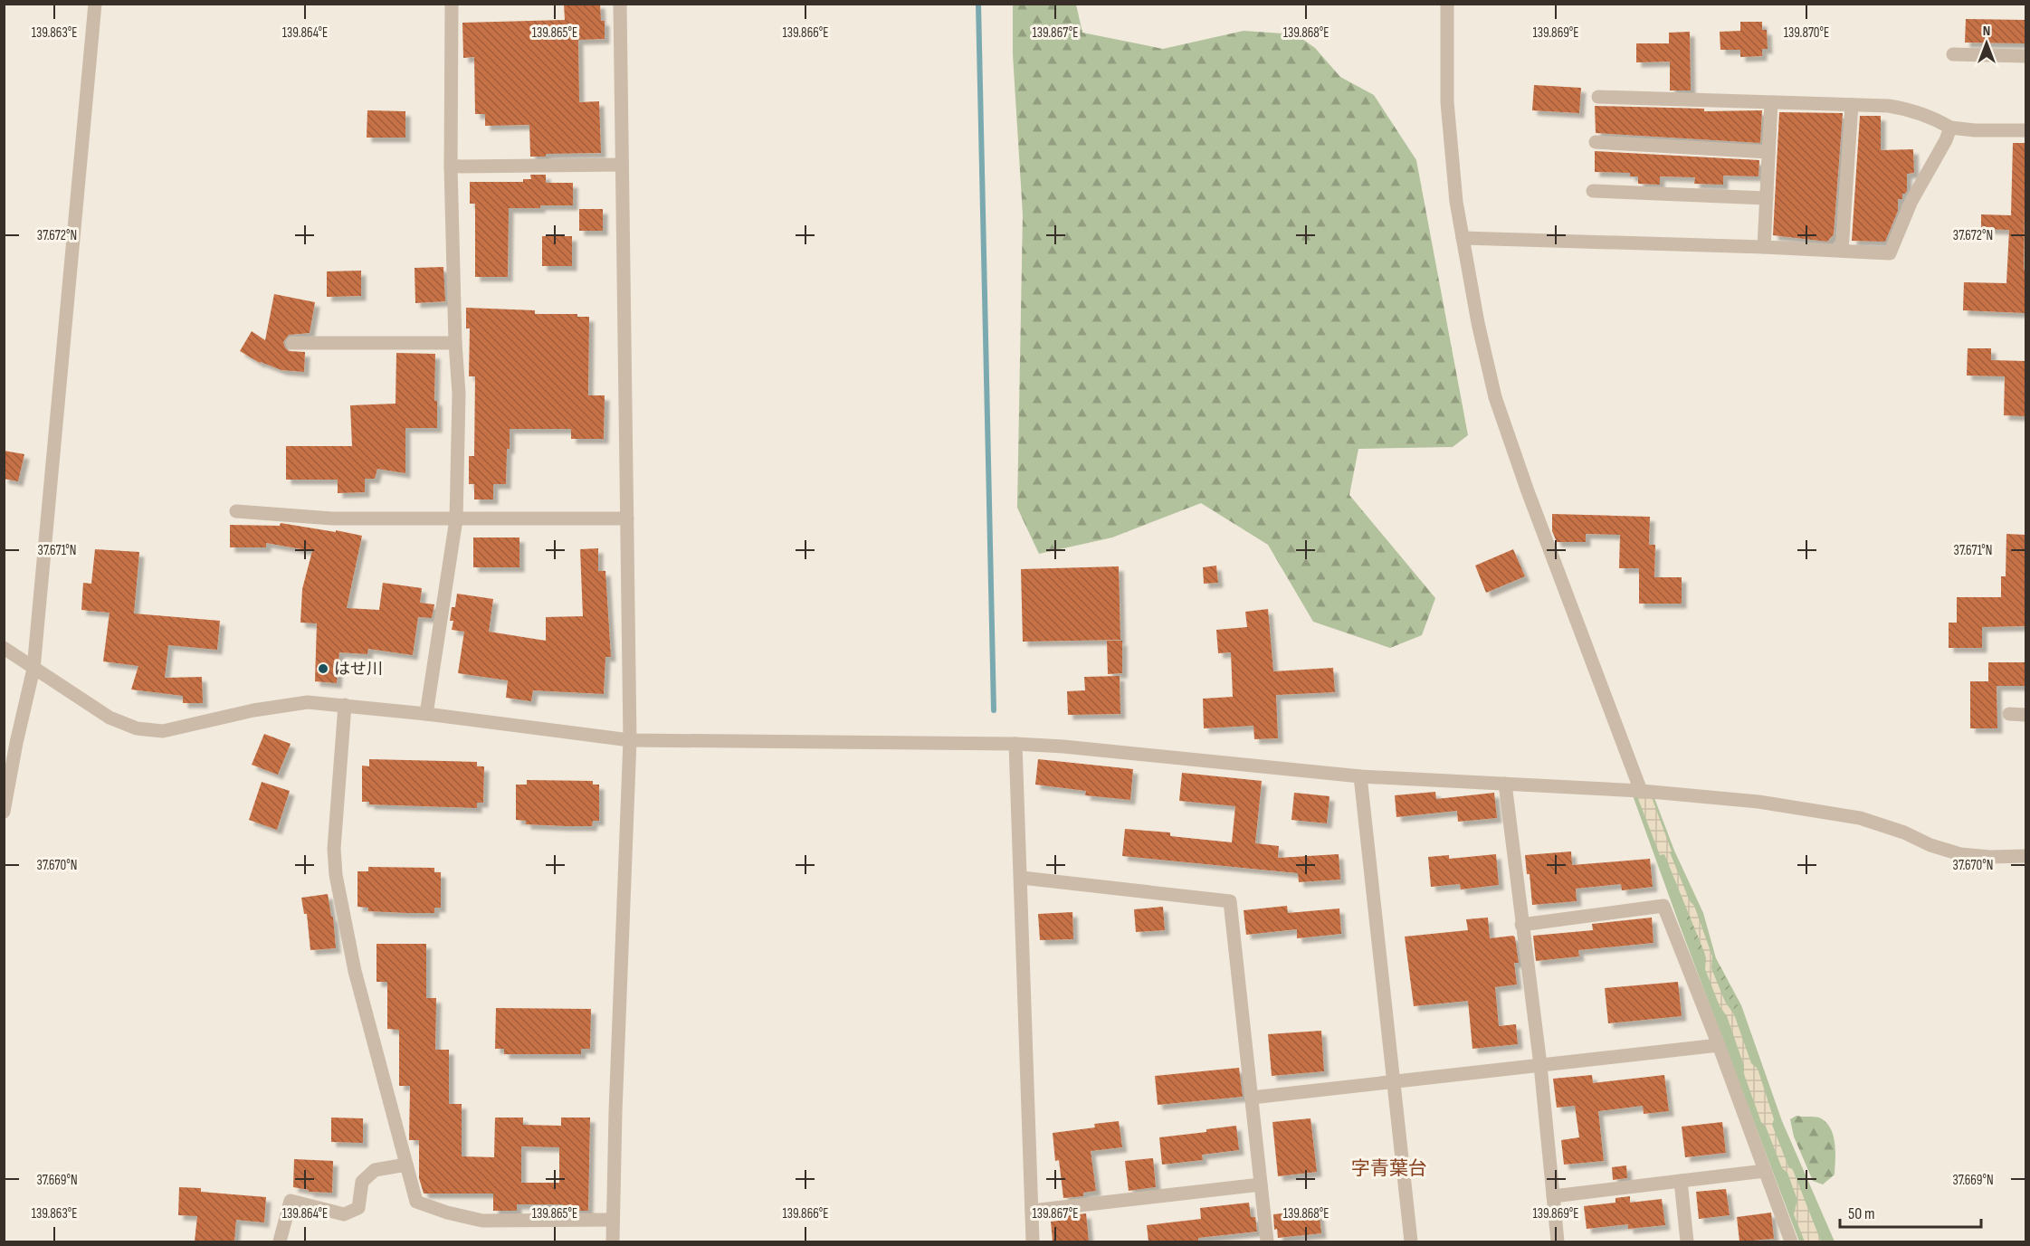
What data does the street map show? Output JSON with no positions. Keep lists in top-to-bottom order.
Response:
{
  "districts": ["字青葉台"],
  "places": ["はせ川"],
  "scale_bar": "50 m",
  "north": "top",
  "coordinates": [
    "139.863°E",
    "139.864°E",
    "139.865°E",
    "139.866°E",
    "139.867°E",
    "139.868°E",
    "139.869°E",
    "139.870°E",
    "37.672°N",
    "37.671°N",
    "37.670°N",
    "37.669°N"
  ]
}
